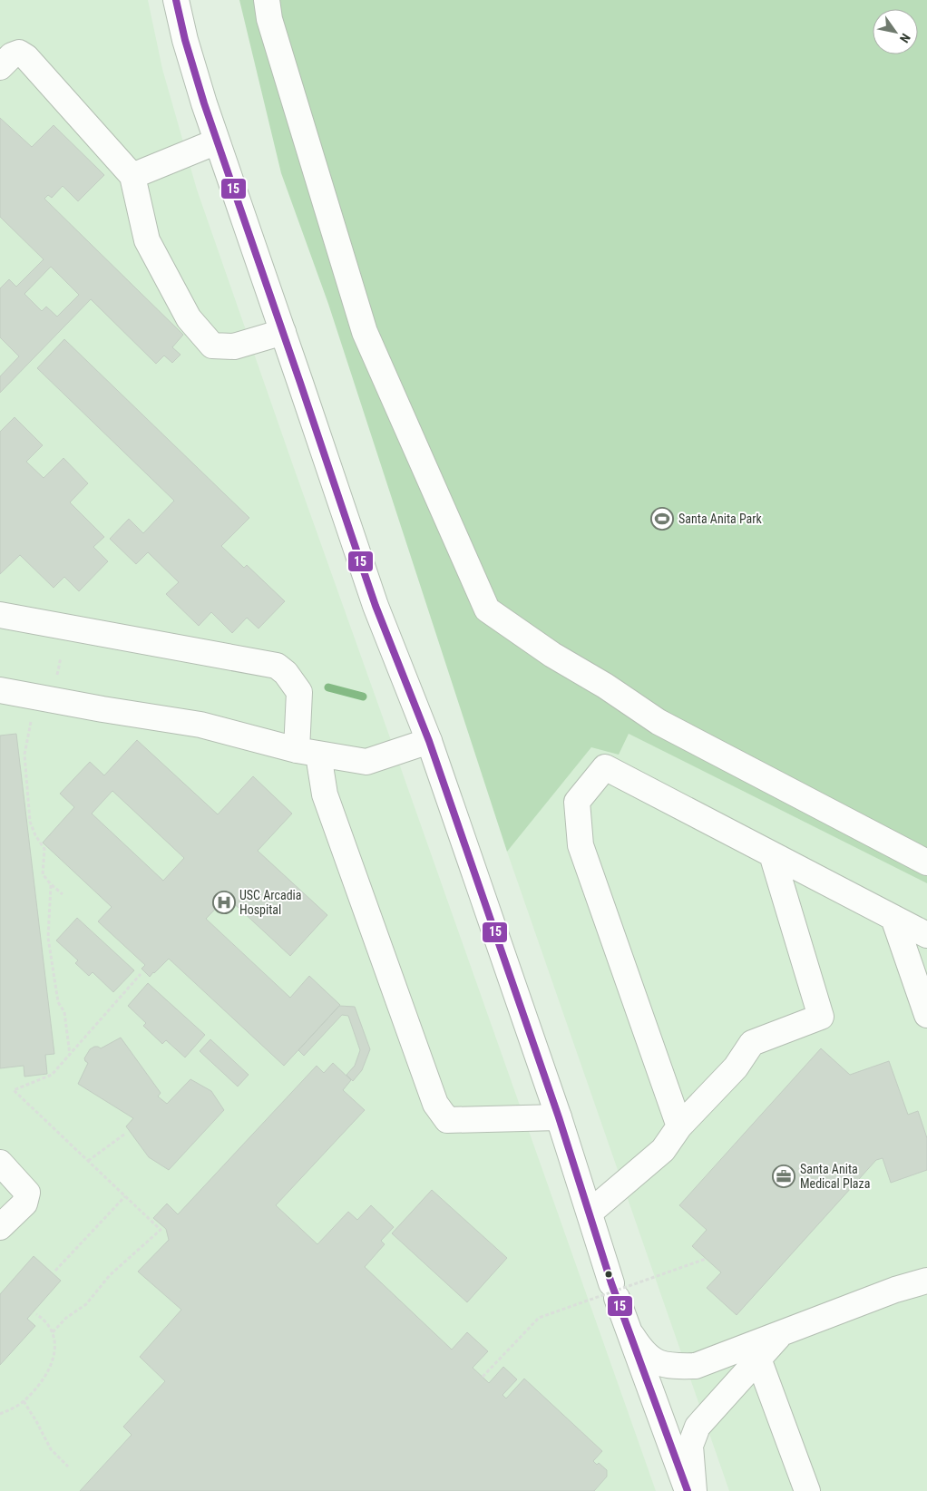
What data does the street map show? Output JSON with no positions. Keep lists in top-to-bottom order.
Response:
{
  "places": {
    "sports": ["Santa Anita Park"],
    "hospital": ["USC Arcadia Hospital"],
    "office": ["Santa Anita Medical Plaza"]
  },
  "lines": ["transit line 15"],
  "north": "bottom right"
}
